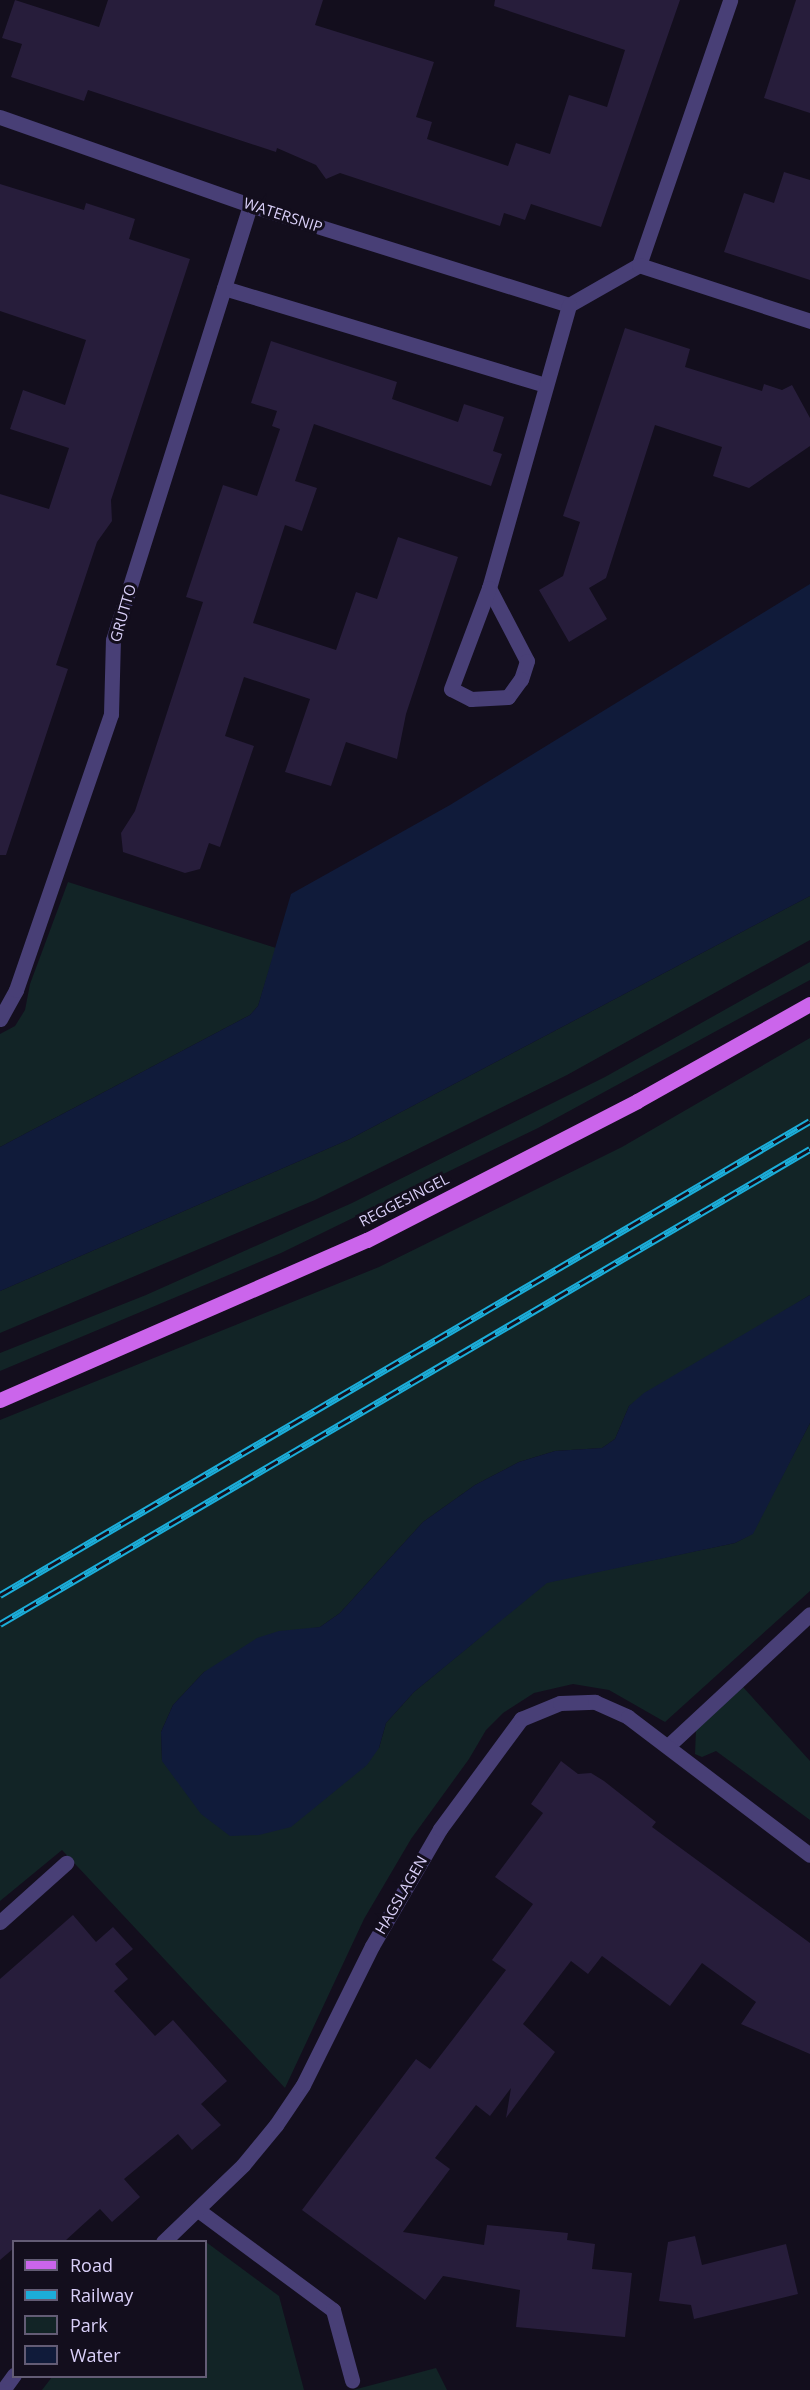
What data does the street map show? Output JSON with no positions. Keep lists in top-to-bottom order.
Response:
{
  "streets": {
    "main road": ["REGGESINGEL"],
    "street": ["WATERSNIP", "GRUTTO", "HAGSLAGEN"]
  },
  "crossings": [
    ["WATERSNIP", "GRUTTO"]
  ],
  "legend": [
    "Road",
    "Railway",
    "Park",
    "Water"
  ]
}
